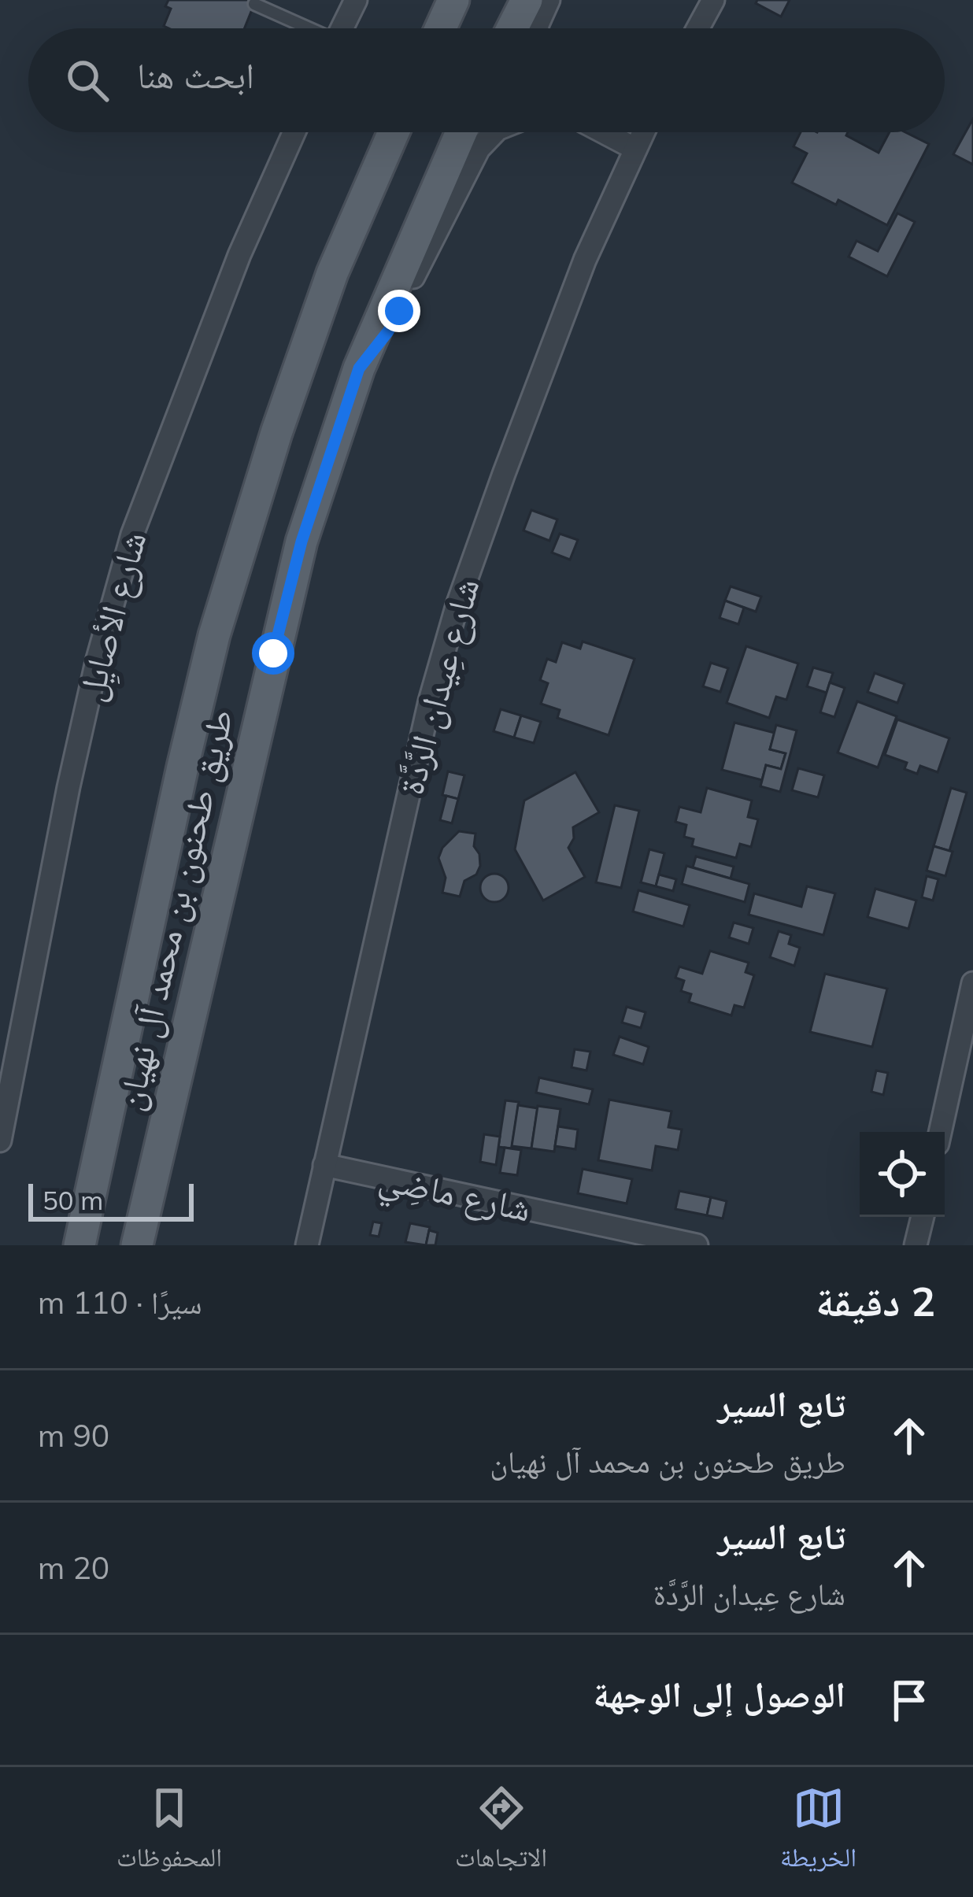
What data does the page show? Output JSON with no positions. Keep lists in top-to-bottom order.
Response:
{
  "streets": {
    "main road": ["طريق طحنون بن محمد آل نهيان"],
    "street": ["شارع الأصايِل", "شارع عِيدان الرَّدَّة", "شارع ماضِي"]
  },
  "crossings": [
    ["شارع عِيدان الرَّدَّة", "شارع ماضِي"]
  ],
  "scale_bar": "50 m",
  "page": {
    "search": "ابحث هنا",
    "scale": "50 m",
    "heading": ["2 دقيقة", "سيرًا · 110 m"],
    "list": [
      ["تابع السير", "طريق طحنون بن محمد آل نهيان", "90 m"],
      ["تابع السير", "شارع عِيدان الرَّدَّة", "20 m"],
      "الوصول إلى الوجهة"
    ],
    "nav": ["الخريطة", "الاتجاهات", "المحفوظات"]
  }
}
